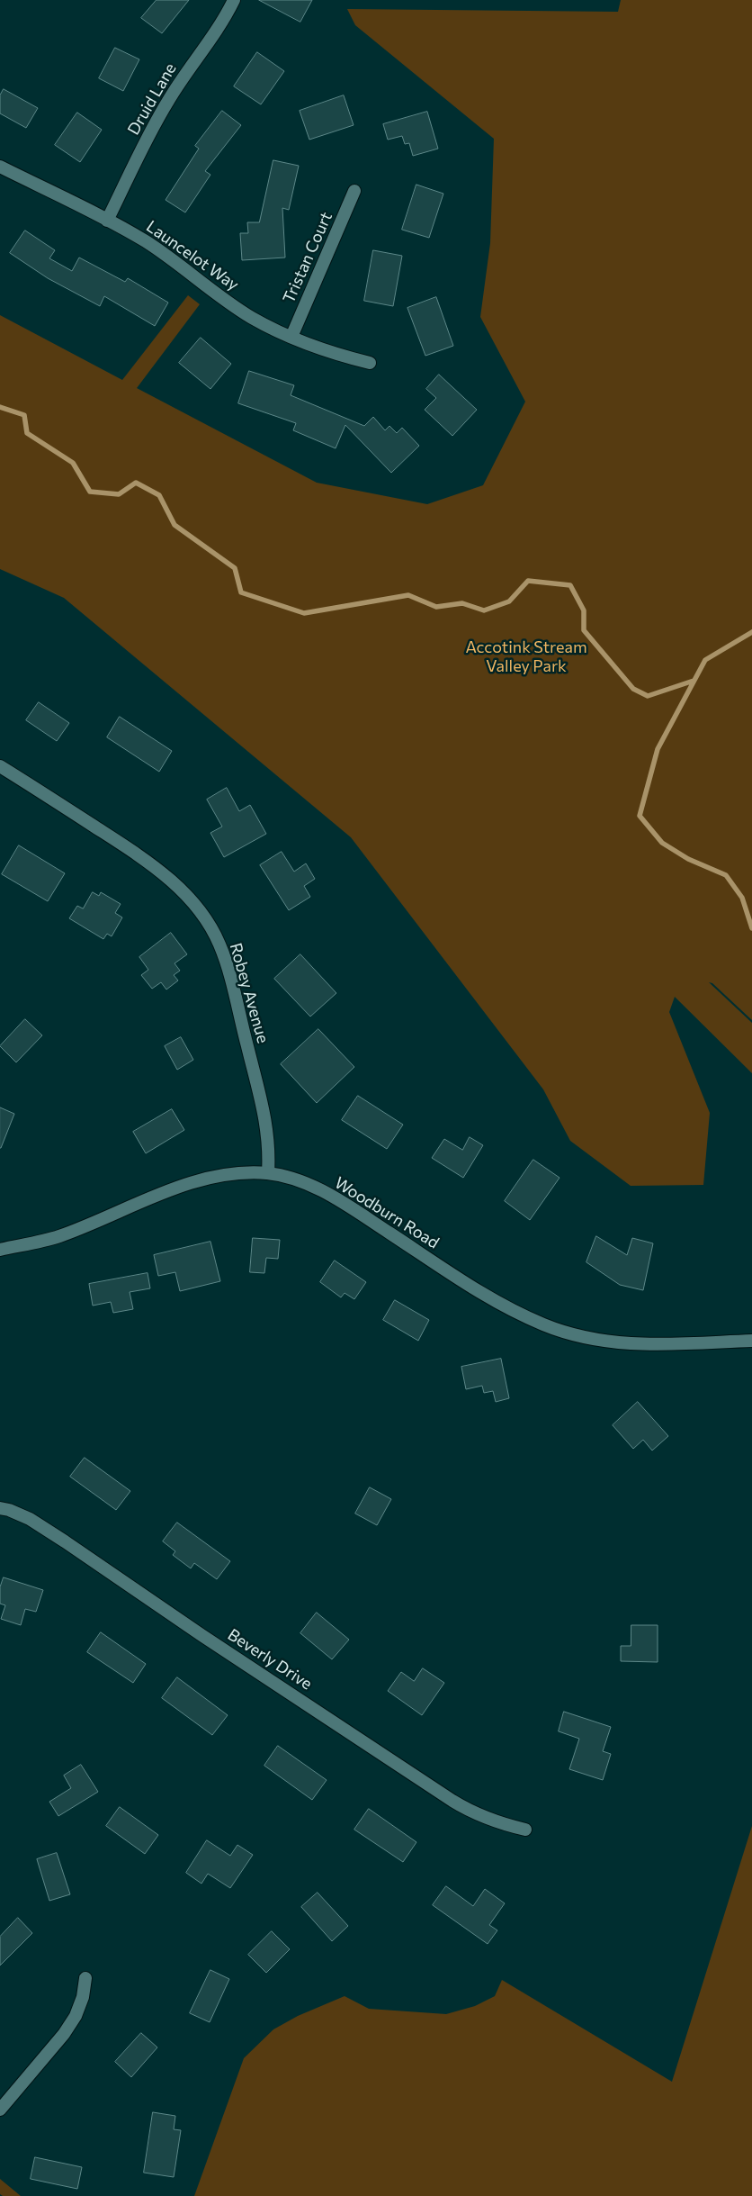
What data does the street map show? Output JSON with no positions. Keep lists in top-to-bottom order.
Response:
{
  "streets": {
    "street": [
      "Druid Lane",
      "Launcelot Way",
      "Tristan Court",
      "Robey Avenue",
      "Woodburn Road",
      "Beverly Drive"
    ]
  },
  "crossings": [
    ["Druid Lane", "Launcelot Way"],
    ["Launcelot Way", "Tristan Court"],
    ["Robey Avenue", "Woodburn Road"]
  ],
  "parks": ["Accotink Stream Valley Park"]
}
